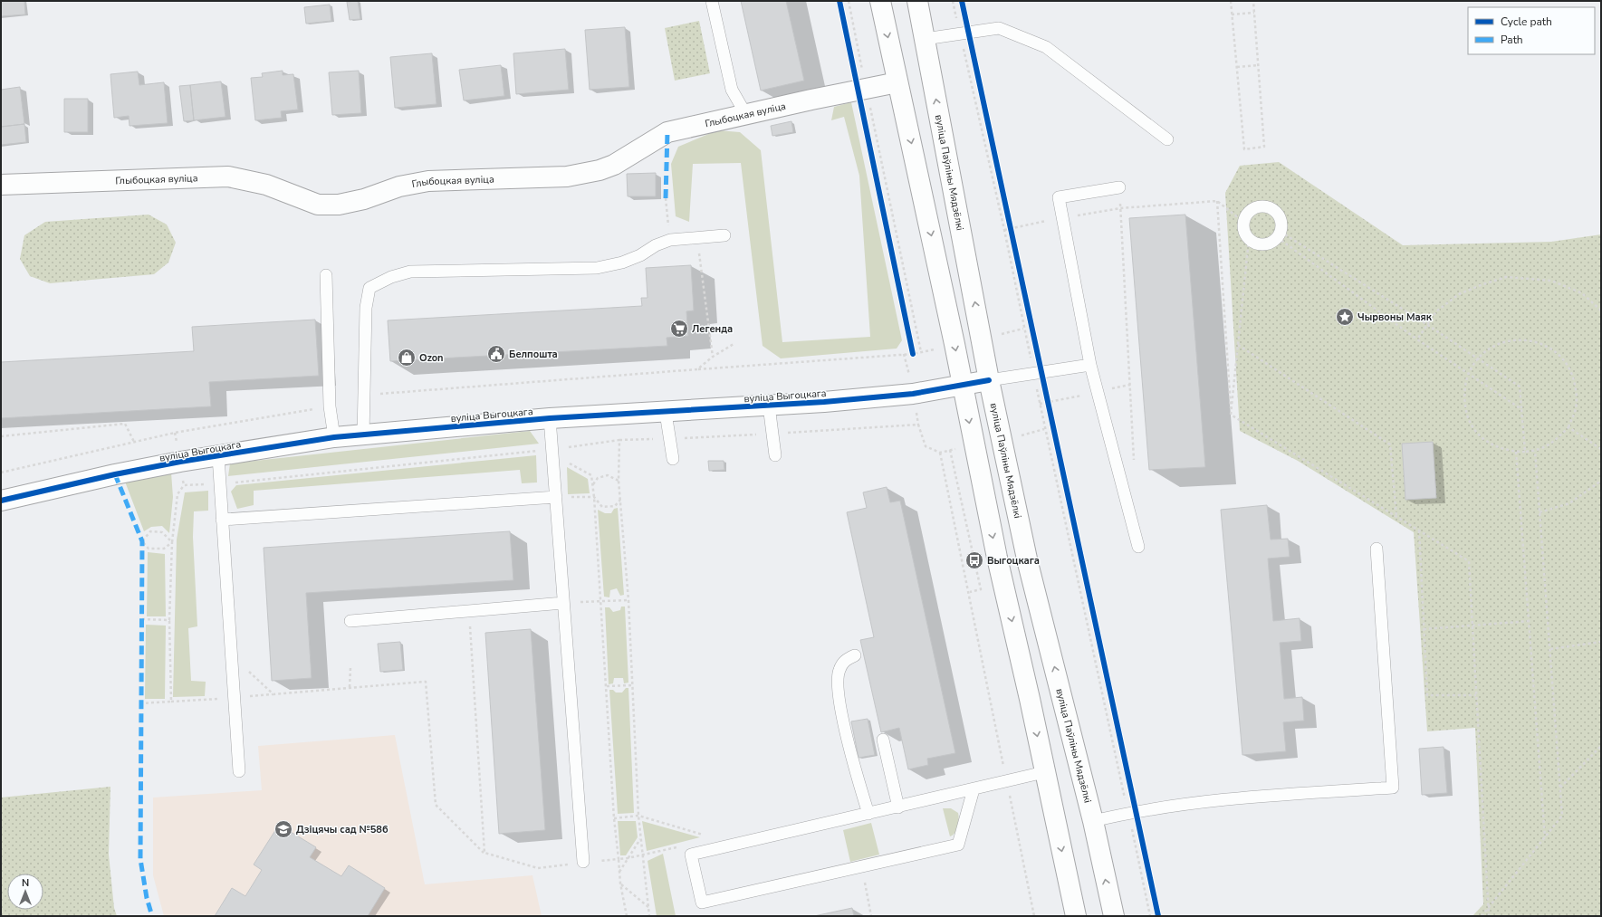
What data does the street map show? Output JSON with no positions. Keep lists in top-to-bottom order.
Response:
{
  "streets": {
    "street": ["Глыбоцкая вуліца", "вуліца Паўліны Мядзёлкі", "вуліца Выгоцкага"]
  },
  "crossings": [
    ["вуліца Паўліны Мядзёлкі", "вуліца Выгоцкага"]
  ],
  "places": {
    "place": ["Чырвоны Маяк"],
    "supermarket": ["Легенда"],
    "public building": ["Белпошта"],
    "shop": ["Ozon"],
    "bus stop": ["Выгоцкага"],
    "school or university": ["Дзіцячы сад №586"]
  },
  "legend": ["Cycle path", "Path"],
  "north": "top"
}
